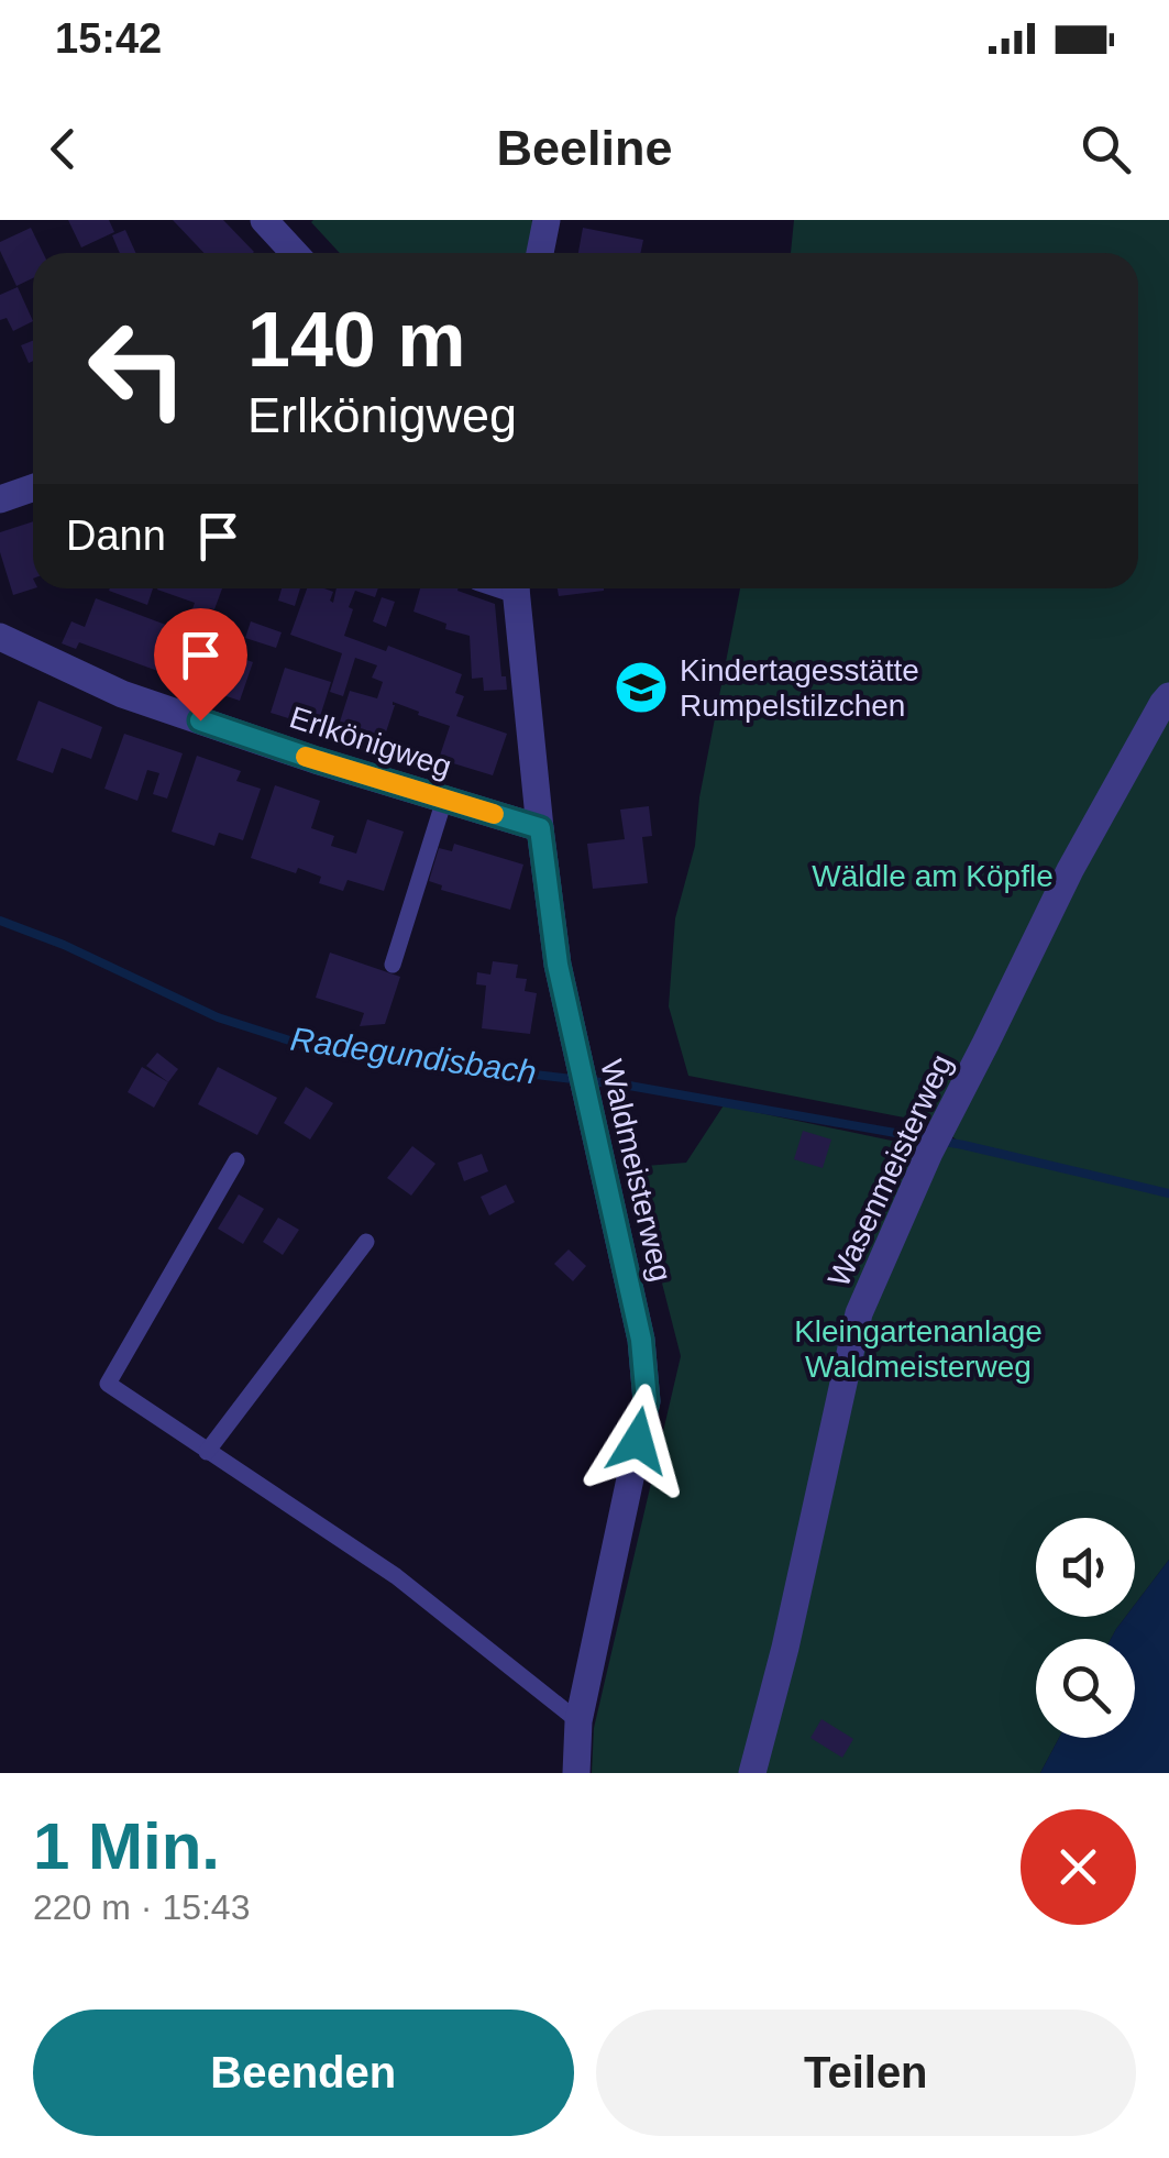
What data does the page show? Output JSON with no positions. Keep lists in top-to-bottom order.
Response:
{
  "streets": {
    "street": ["Erlkönigweg", "Waldmeisterweg", "Wasenmeisterweg"]
  },
  "crossings": [
    ["Erlkönigweg", "Waldmeisterweg"]
  ],
  "water": ["Radegundisbach"],
  "parks": ["Wäldle am Köpfle", "Kleingartenanlage Waldmeisterweg"],
  "places": {
    "school or university": ["Kindertagesstätte Rumpelstilzchen"]
  },
  "page": {
    "status": "15:42",
    "header": "Beeline",
    "turn": ["140 m", "Erlkönigweg"],
    "then": "Dann",
    "heading": ["1 Min.", "220 m · 15:43"],
    "buttons": ["Beenden", "Teilen"]
  }
}
